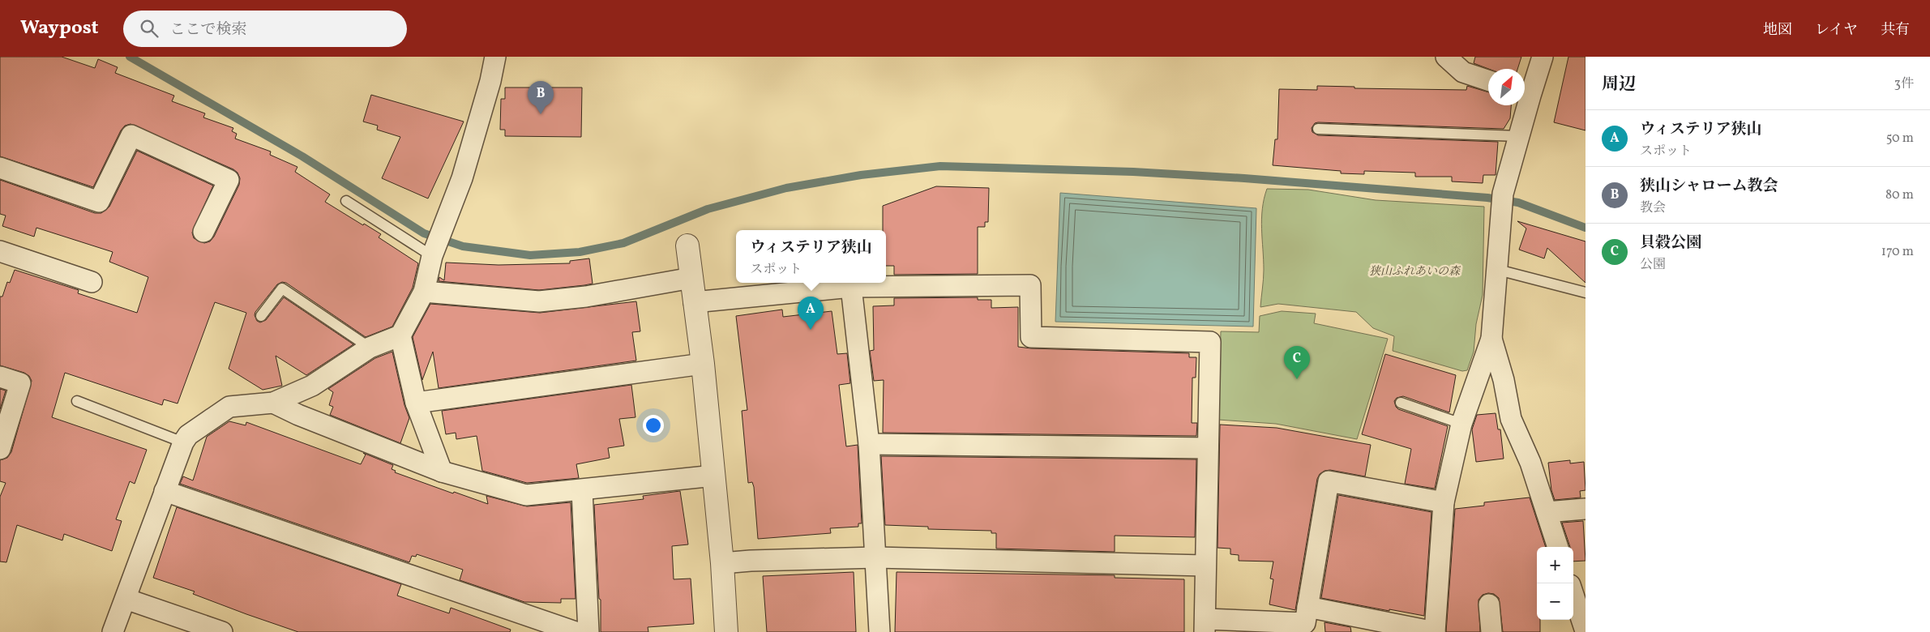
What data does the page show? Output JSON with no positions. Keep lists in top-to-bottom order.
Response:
{
  "parks": ["狭山ふれあいの森"],
  "north": "top right",
  "page": {
    "header": "Waypost",
    "search": "ここで検索",
    "nav": ["地図", "レイヤ", "共有"],
    "heading": ["周辺", "3件"],
    "pins": ["B", "A", "C"],
    "list": [
      {
        "mark": "A",
        "name": "ウィステリア狭山",
        "note": "スポット",
        "value": "50 m"
      },
      {
        "mark": "B",
        "name": "狭山シャローム教会",
        "note": "教会",
        "value": "80 m"
      },
      {
        "mark": "C",
        "name": "貝穀公園",
        "note": "公園",
        "value": "170 m"
      }
    ],
    "popup": ["ウィステリア狭山", "スポット"],
    "map_buttons": ["+", "−"]
  }
}
